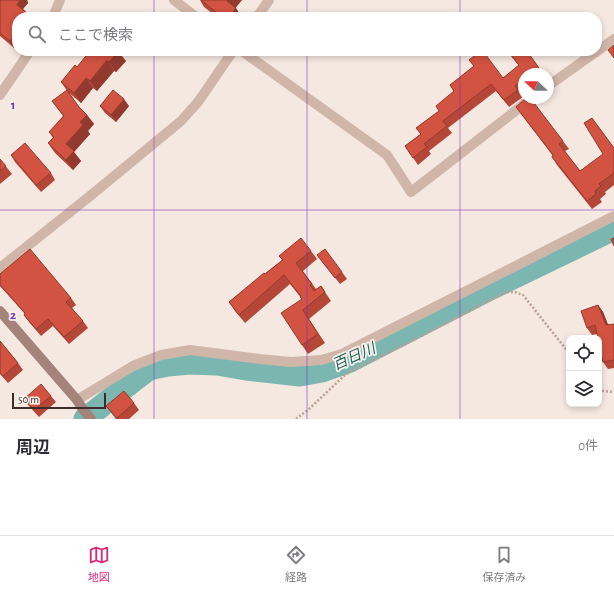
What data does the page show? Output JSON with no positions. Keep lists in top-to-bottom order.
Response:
{
  "water": ["百日川"],
  "scale_bar": "50 m",
  "north": "left",
  "page": {
    "search": "ここで検索",
    "scale": "50 m",
    "heading": ["周辺", "0件"],
    "nav": ["地図", "経路", "保存済み"]
  },
  "grid": {
    "rows": ["1", "2"]
  }
}
